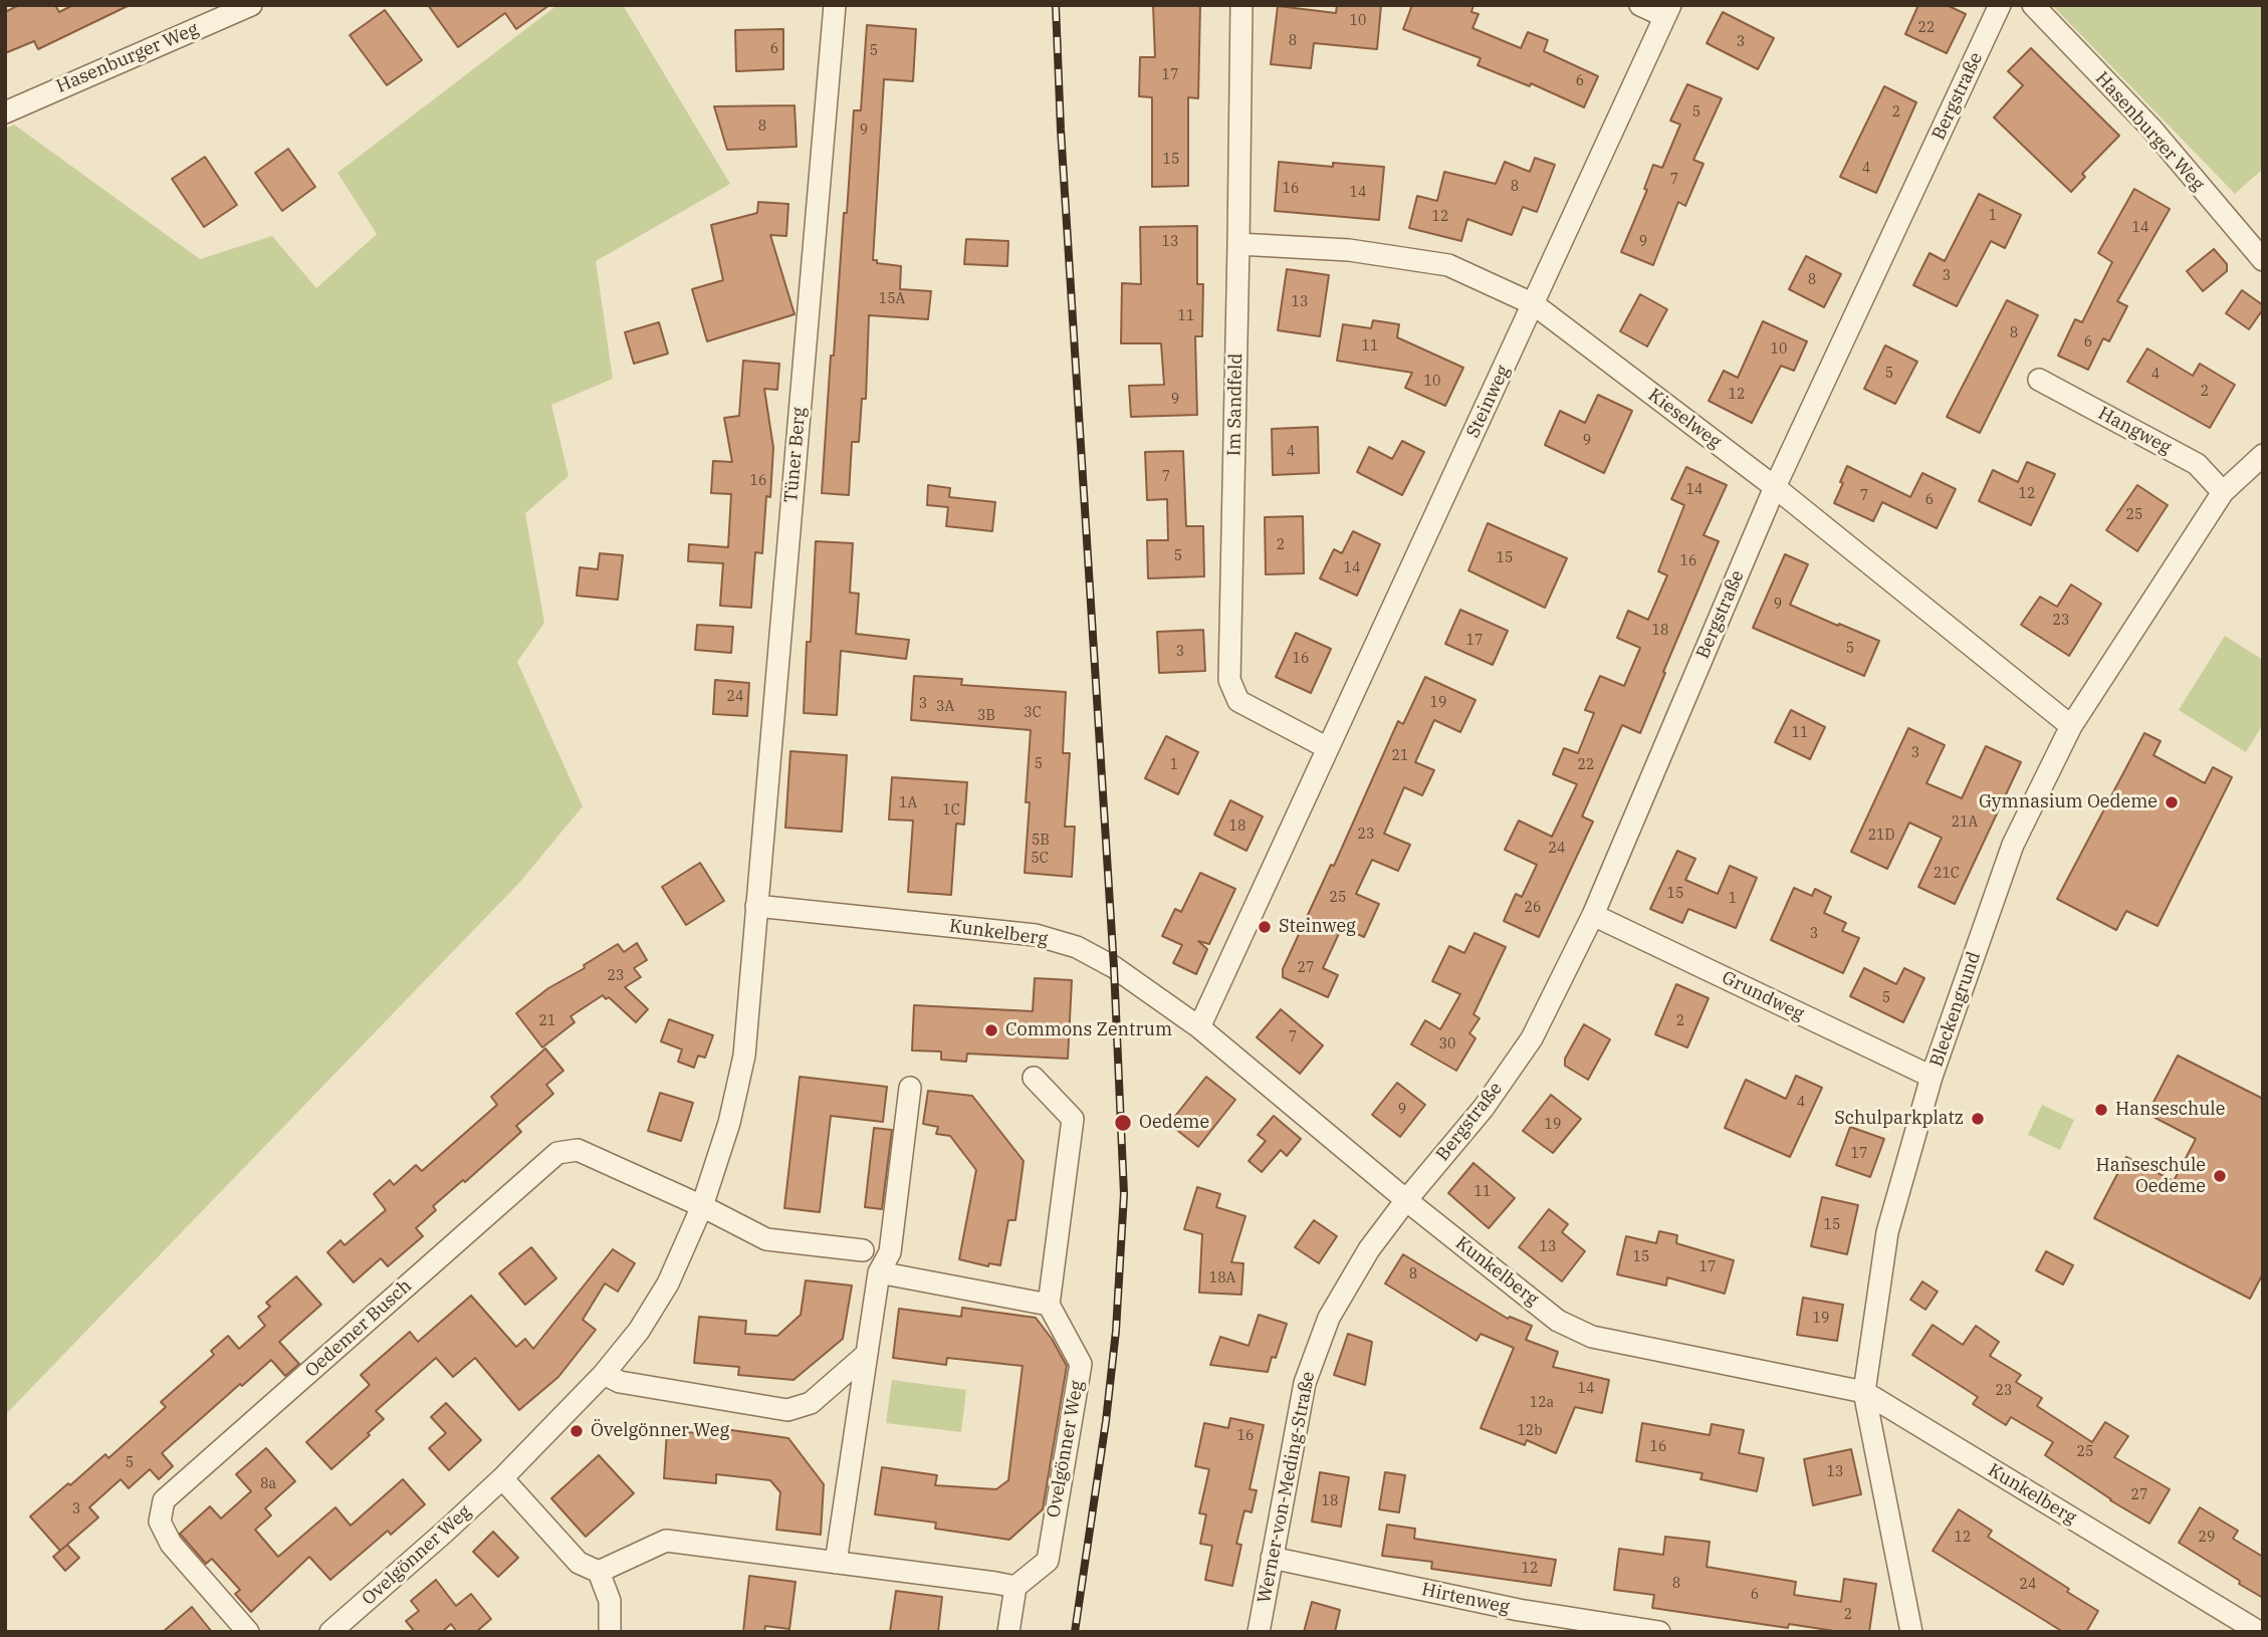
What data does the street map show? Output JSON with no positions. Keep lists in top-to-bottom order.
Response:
{
  "streets": {
    "street": [
      "Hasenburger Weg",
      "Bergstraße",
      "Steinweg",
      "Im Sandfeld",
      "Kieselweg",
      "Hangweg",
      "Tüner Berg",
      "Kunkelberg",
      "Grundweg",
      "Bleckengrund",
      "Oedemer Busch",
      "Ovelgönner Weg",
      "Werner-von-Meding-Straße",
      "Hirtenweg"
    ]
  },
  "crossings": [
    ["Bergstraße", "Kieselweg"],
    ["Bergstraße", "Kunkelberg"],
    ["Bergstraße", "Grundweg"],
    ["Bergstraße", "Werner-von-Meding-Straße"],
    ["Steinweg", "Im Sandfeld"],
    ["Steinweg", "Kieselweg"],
    ["Steinweg", "Kunkelberg"],
    ["Im Sandfeld", "Kieselweg"],
    ["Kieselweg", "Bleckengrund"],
    ["Hangweg", "Bleckengrund"],
    ["Tüner Berg", "Kunkelberg"],
    ["Tüner Berg", "Ovelgönner Weg"],
    ["Kunkelberg", "Bleckengrund"],
    ["Kunkelberg", "Ovelgönner Weg"],
    ["Kunkelberg", "Werner-von-Meding-Straße"],
    ["Grundweg", "Bleckengrund"],
    ["Oedemer Busch", "Ovelgönner Weg"],
    ["Werner-von-Meding-Straße", "Hirtenweg"]
  ],
  "places": [
    "Gymnasium Oedeme",
    "Steinweg",
    "Commons Zentrum",
    "Hanseschule",
    "Schulparkplatz",
    "Oedeme",
    "Hanseschule Oedeme",
    "Övelgönner Weg"
  ],
  "house_numbers": [
    "10",
    "22",
    "8",
    "3",
    "6",
    "5",
    "17",
    "6",
    "5",
    "2",
    "8",
    "9",
    "15",
    "4",
    "7",
    "8",
    "16",
    "14",
    "1",
    "12",
    "14",
    "13",
    "9",
    "3",
    "8",
    "15A",
    "13",
    "11",
    "8",
    "6",
    "11",
    "10",
    "5",
    "4",
    "10",
    "2",
    "12",
    "9",
    "9",
    "4",
    "7",
    "16",
    "14",
    "12",
    "7",
    "6",
    "25",
    "2",
    "5",
    "15",
    "16",
    "14",
    "9",
    "23",
    "18",
    "17",
    "5",
    "3",
    "16",
    "24",
    "19",
    "3",
    "3A",
    "3C",
    "3B",
    "11",
    "3",
    "21",
    "5",
    "1",
    "22",
    "1A",
    "1C",
    "21A",
    "18",
    "23",
    "21D",
    "5B",
    "24",
    "5C",
    "21C",
    "15",
    "25",
    "1",
    "26",
    "3",
    "27",
    "23",
    "5",
    "21",
    "2",
    "7",
    "30",
    "4",
    "9",
    "19",
    "17",
    "11",
    "15",
    "13",
    "15",
    "17",
    "8",
    "18A",
    "19",
    "14",
    "23",
    "12a",
    "12b",
    "16",
    "16",
    "25",
    "5",
    "13",
    "8a",
    "27",
    "18",
    "3",
    "12",
    "29",
    "12",
    "8",
    "24",
    "6",
    "2"
  ]
}
